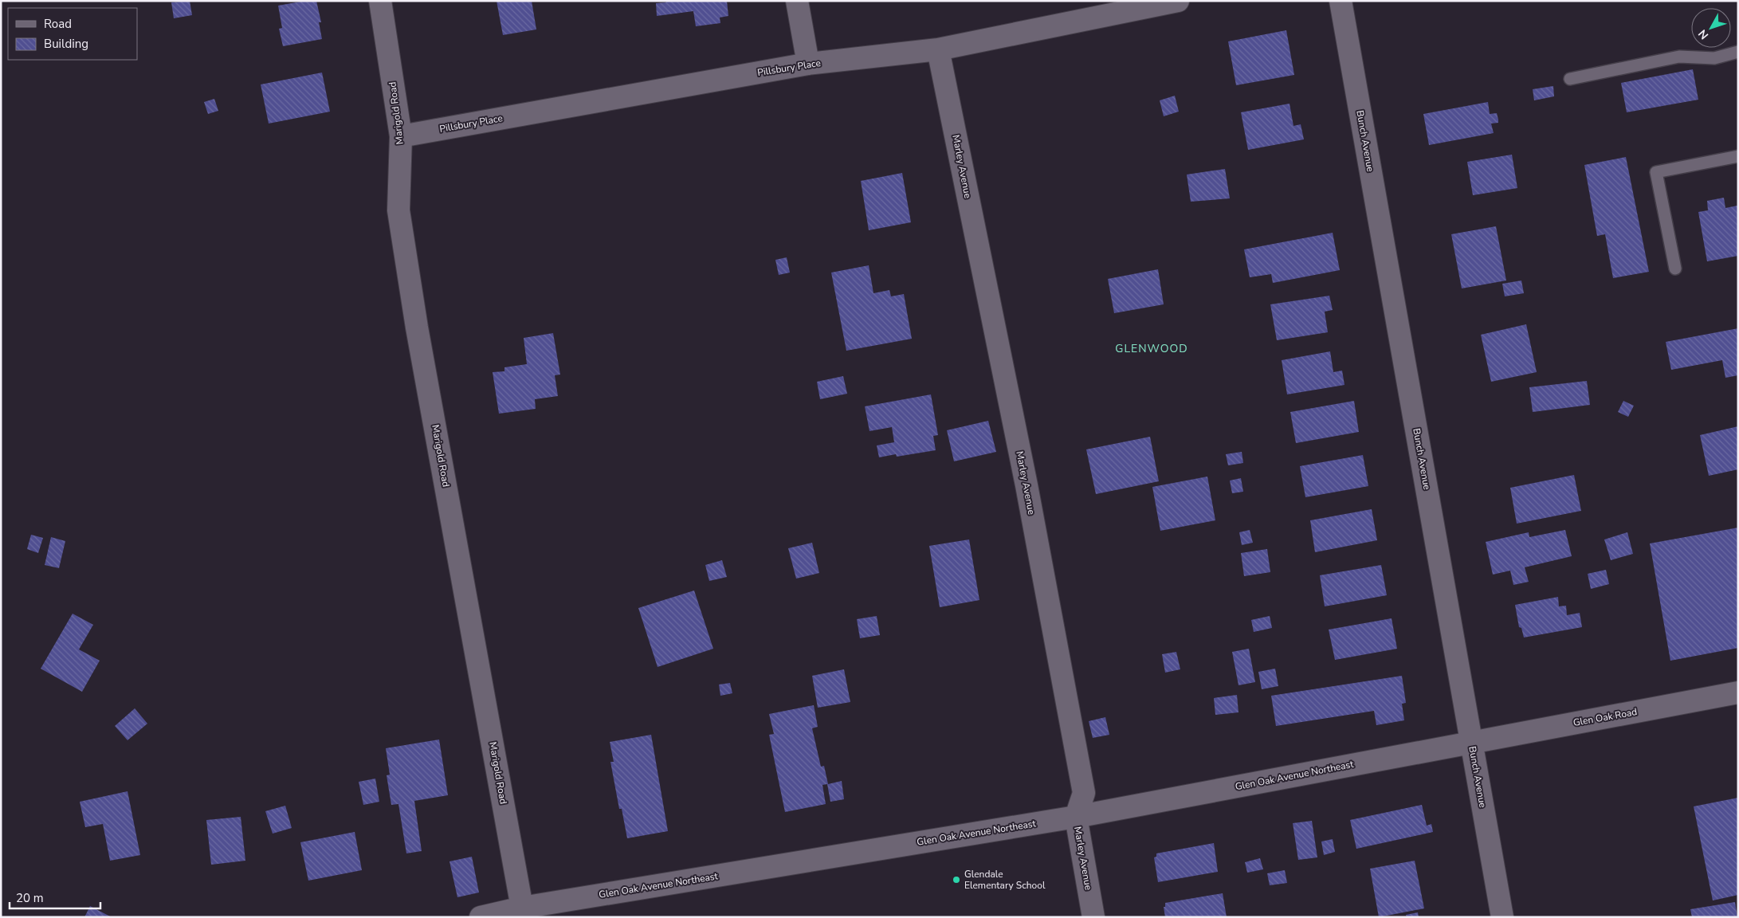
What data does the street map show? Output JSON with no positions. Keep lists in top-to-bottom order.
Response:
{
  "streets": {
    "street": [
      "Pillsbury Place",
      "Marigold Road",
      "Bunch Avenue",
      "Marley Avenue",
      "Glen Oak Road",
      "Glen Oak Avenue Northeast"
    ]
  },
  "crossings": [
    ["Pillsbury Place", "Marigold Road"],
    ["Pillsbury Place", "Marley Avenue"],
    ["Marigold Road", "Glen Oak Avenue Northeast"],
    ["Bunch Avenue", "Glen Oak Road"],
    ["Bunch Avenue", "Glen Oak Avenue Northeast"],
    ["Marley Avenue", "Glen Oak Avenue Northeast"],
    ["Glen Oak Road", "Glen Oak Avenue Northeast"]
  ],
  "districts": ["GLENWOOD"],
  "places": ["Glendale Elementary School"],
  "legend": ["Road", "Building"],
  "scale_bar": "20 m",
  "north": "bottom left"
}
